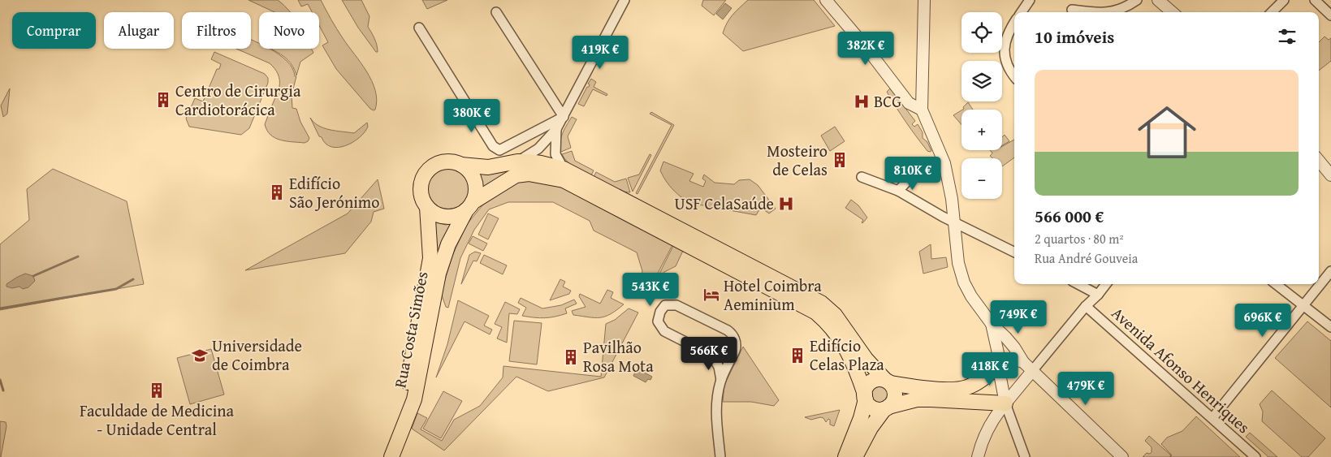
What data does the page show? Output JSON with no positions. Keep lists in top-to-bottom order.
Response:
{
  "streets": {
    "main road": ["Rua Costa Simões"],
    "street": ["Avenida Afonso Henriques"]
  },
  "places": {
    "building": [
      "Centro de Cirurgia Cardiotorácica",
      "Mosteiro de Celas",
      "Edifício São Jerónimo",
      "Edifício Celas Plaza",
      "Pavilhão Rosa Mota",
      "Faculdade de Medicina - Unidade Central"
    ],
    "hospital": ["BCG", "USF CelaSaúde"],
    "hotel": ["Hotel Coimbra Aeminium"],
    "school or university": ["Universidade de Coimbra"]
  },
  "page": {
    "map_buttons": ["+", "−"],
    "chip": [
      "Comprar",
      "Alugar",
      "Filtros",
      "Novo"
    ],
    "heading": "10 imóveis",
    "price": [
      "382K €",
      "419K €",
      "380K €",
      "810K €",
      "543K €",
      "749K €",
      "696K €",
      "566K €",
      "418K €",
      "479K €"
    ],
    "list": [
      {
        "name": "566 000 €",
        "note": "2 quartos · 80 m² · Rua André Gouveia"
      }
    ]
  }
}
